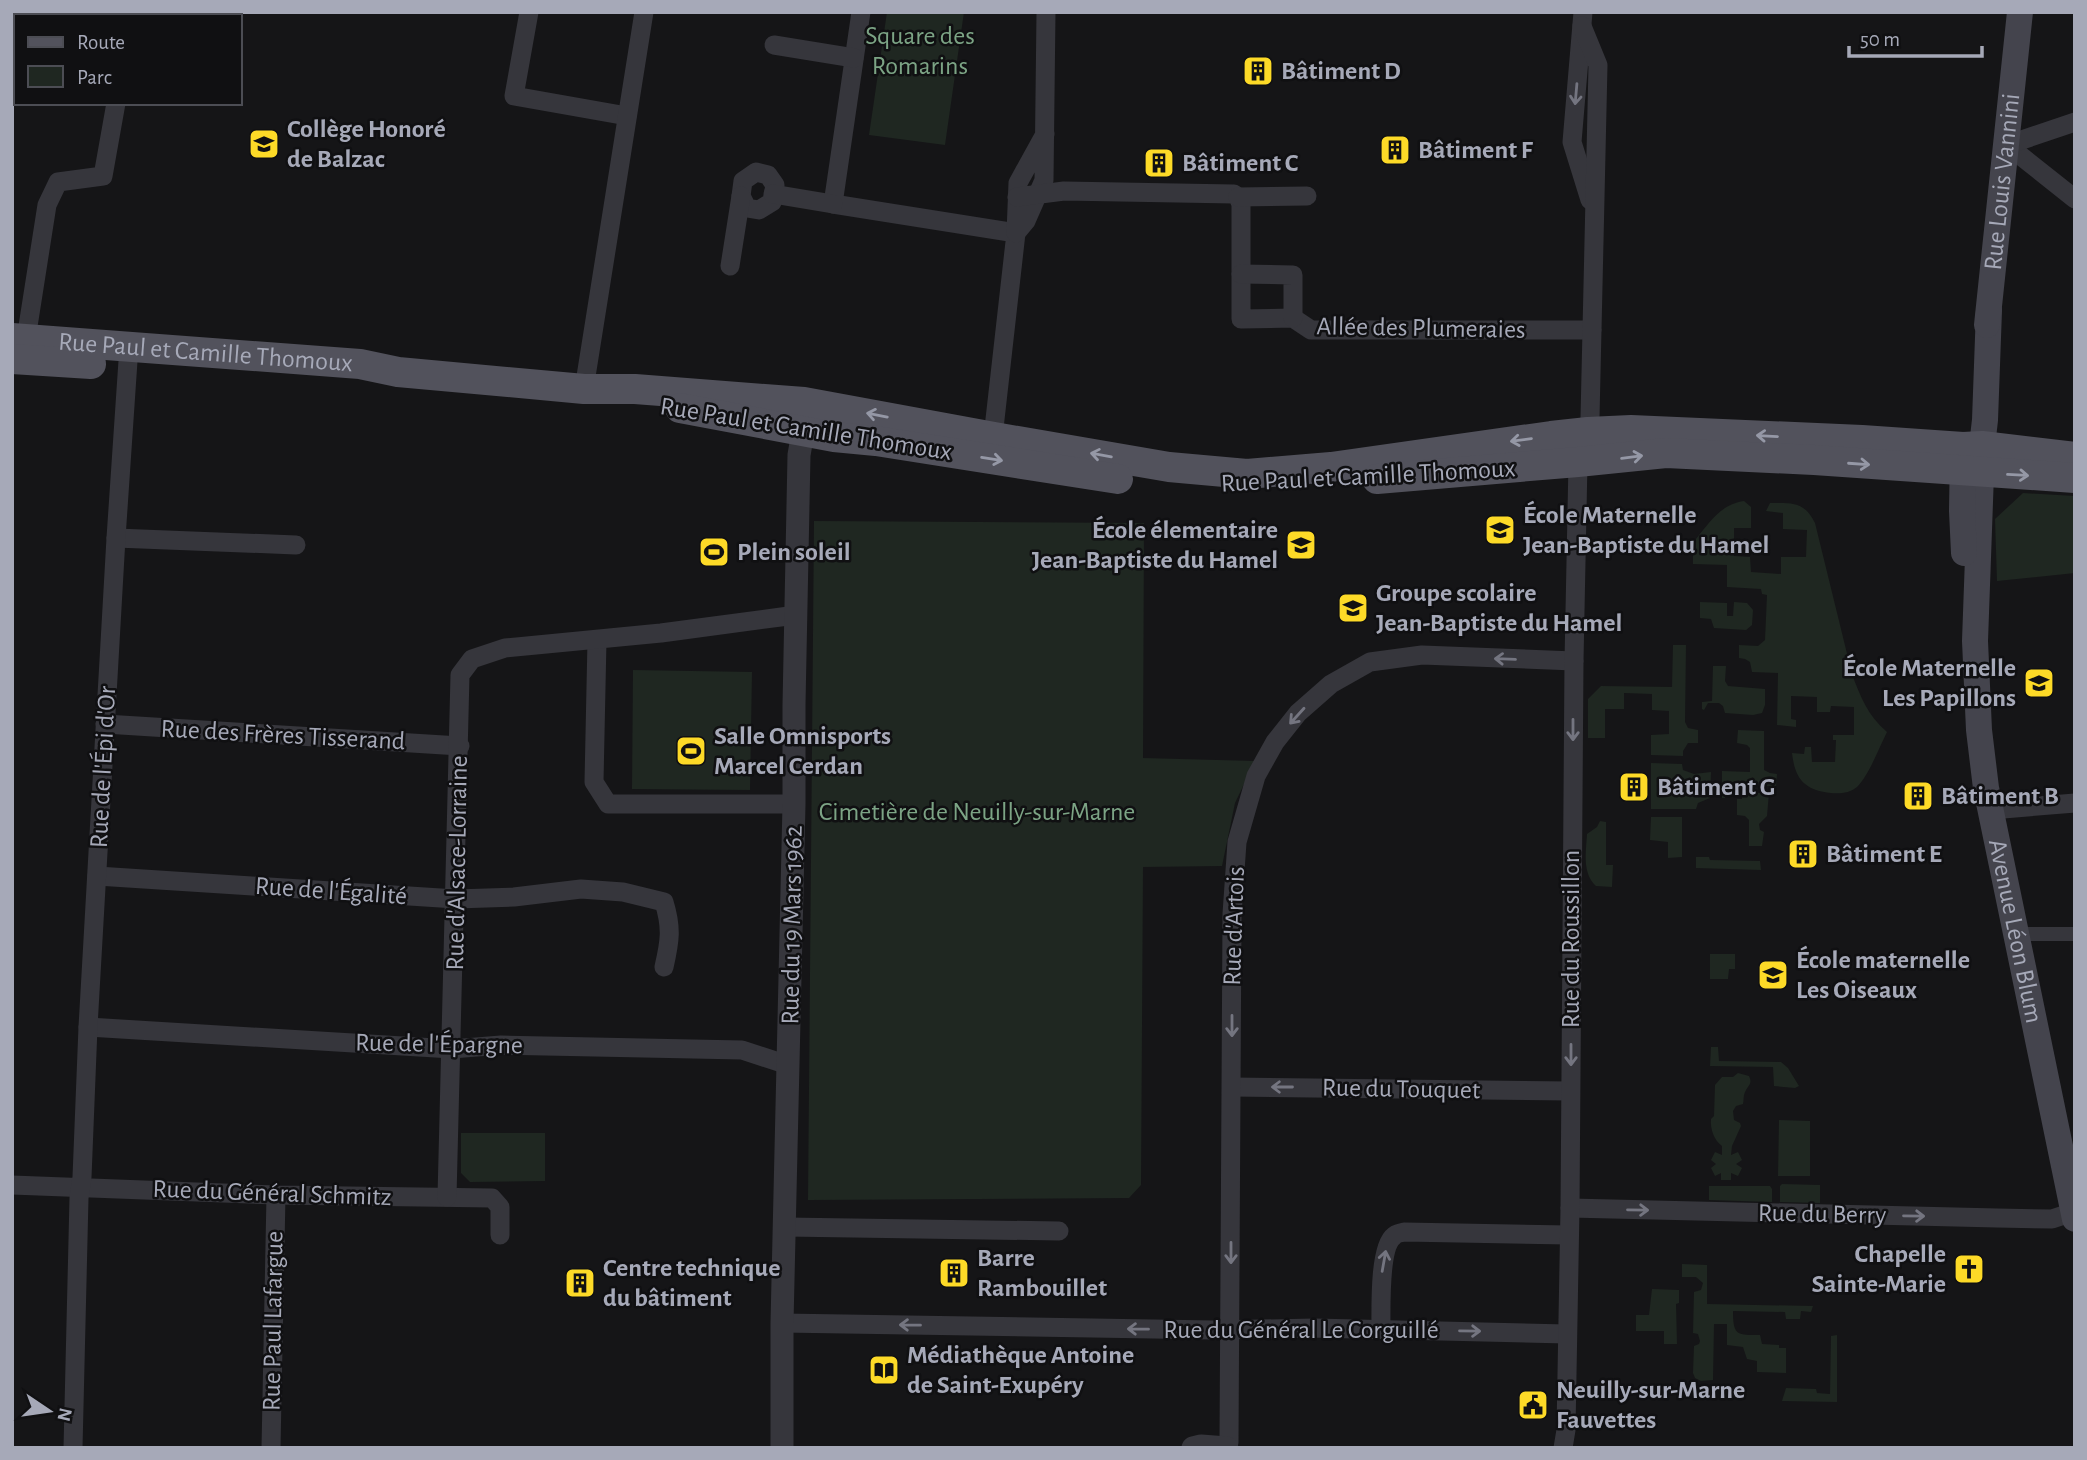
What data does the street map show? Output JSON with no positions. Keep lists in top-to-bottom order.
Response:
{
  "streets": {
    "main road": ["Rue Louis Vannini", "Rue Paul et Camille Thomoux", "Avenue Léon Blum"],
    "street": [
      "Allée des Plumeraies",
      "Rue des Frères Tisserand",
      "Rue de l'Épi d'Or",
      "Rue d'Alsace-Lorraine",
      "Rue de l'Égalité",
      "Rue du 19 Mars 1962",
      "Rue d'Artois",
      "Rue du Roussillon",
      "Rue de l'Épargne",
      "Rue du Touquet",
      "Rue du Général Schmitz",
      "Rue du Berry",
      "Rue Paul Lafargue",
      "Rue du Général Le Corguillé"
    ]
  },
  "crossings": [
    ["Rue Louis Vannini", "Rue Paul et Camille Thomoux"],
    ["Rue Louis Vannini", "Avenue Léon Blum"],
    ["Allée des Plumeraies", "Rue du Roussillon"],
    ["Rue Paul et Camille Thomoux", "Rue de l'Épi d'Or"],
    ["Rue Paul et Camille Thomoux", "Rue du 19 Mars 1962"],
    ["Rue Paul et Camille Thomoux", "Avenue Léon Blum"],
    ["Rue Paul et Camille Thomoux", "Rue du Roussillon"],
    ["Rue des Frères Tisserand", "Rue de l'Épi d'Or"],
    ["Rue des Frères Tisserand", "Rue d'Alsace-Lorraine"],
    ["Rue de l'Épi d'Or", "Rue de l'Égalité"],
    ["Rue de l'Épi d'Or", "Rue de l'Épargne"],
    ["Rue de l'Épi d'Or", "Rue du Général Schmitz"],
    ["Rue d'Alsace-Lorraine", "Rue de l'Égalité"],
    ["Rue d'Alsace-Lorraine", "Rue du 19 Mars 1962"],
    ["Rue d'Alsace-Lorraine", "Rue de l'Épargne"],
    ["Rue d'Alsace-Lorraine", "Rue du Général Schmitz"],
    ["Rue du 19 Mars 1962", "Rue de l'Épargne"],
    ["Rue du 19 Mars 1962", "Rue du Général Le Corguillé"],
    ["Rue d'Artois", "Rue du Roussillon"],
    ["Rue d'Artois", "Rue du Touquet"],
    ["Rue d'Artois", "Rue du Général Le Corguillé"],
    ["Avenue Léon Blum", "Rue du Berry"],
    ["Rue du Roussillon", "Rue du Touquet"],
    ["Rue du Roussillon", "Rue du Berry"],
    ["Rue du Roussillon", "Rue du Général Le Corguillé"],
    ["Rue du Général Schmitz", "Rue Paul Lafargue"]
  ],
  "one_way": ["Rue d'Artois", "Rue du Touquet", "Rue du Berry"],
  "parks": ["Square des Romarins", "Cimetière de Neuilly-sur-Marne"],
  "places": {
    "building": [
      "Bâtiment D",
      "Bâtiment F",
      "Bâtiment C",
      "Bâtiment G",
      "Bâtiment B",
      "Bâtiment E",
      "Barre Rambouillet",
      "Centre technique du bâtiment"
    ],
    "school or university": [
      "Collège Honoré de Balzac",
      "École Maternelle Jean-Baptiste du Hamel",
      "École élementaire Jean-Baptiste du Hamel",
      "Groupe scolaire Jean-Baptiste du Hamel",
      "École Maternelle Les Papillons",
      "École maternelle Les Oiseaux"
    ],
    "sports": ["Plein soleil", "Salle Omnisports Marcel Cerdan"],
    "church": ["Chapelle Sainte-Marie"],
    "library": ["Médiathèque Antoine de Saint-Exupéry"],
    "public building": ["Neuilly-sur-Marne Fauvettes"]
  },
  "legend": ["Route", "Parc"],
  "scale_bar": "50 m",
  "north": "right"
}
